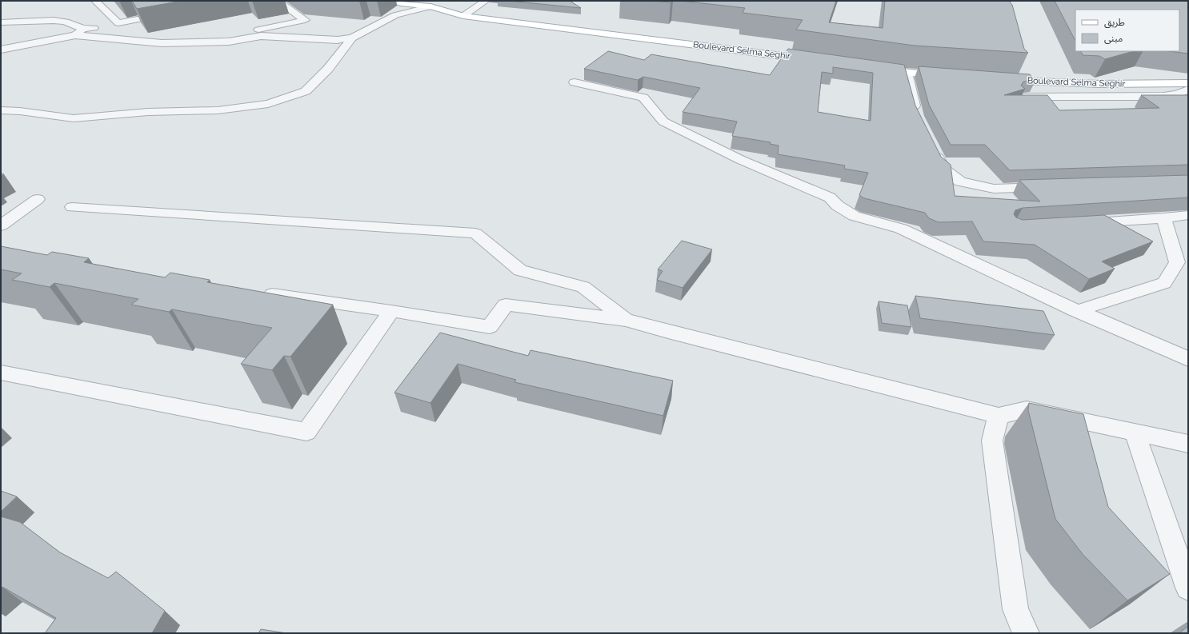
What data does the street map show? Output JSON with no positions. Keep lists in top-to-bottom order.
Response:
{
  "streets": {
    "main road": ["Boulevard Selma Seghir"]
  },
  "legend": ["طريق", "مبنى"]
}
